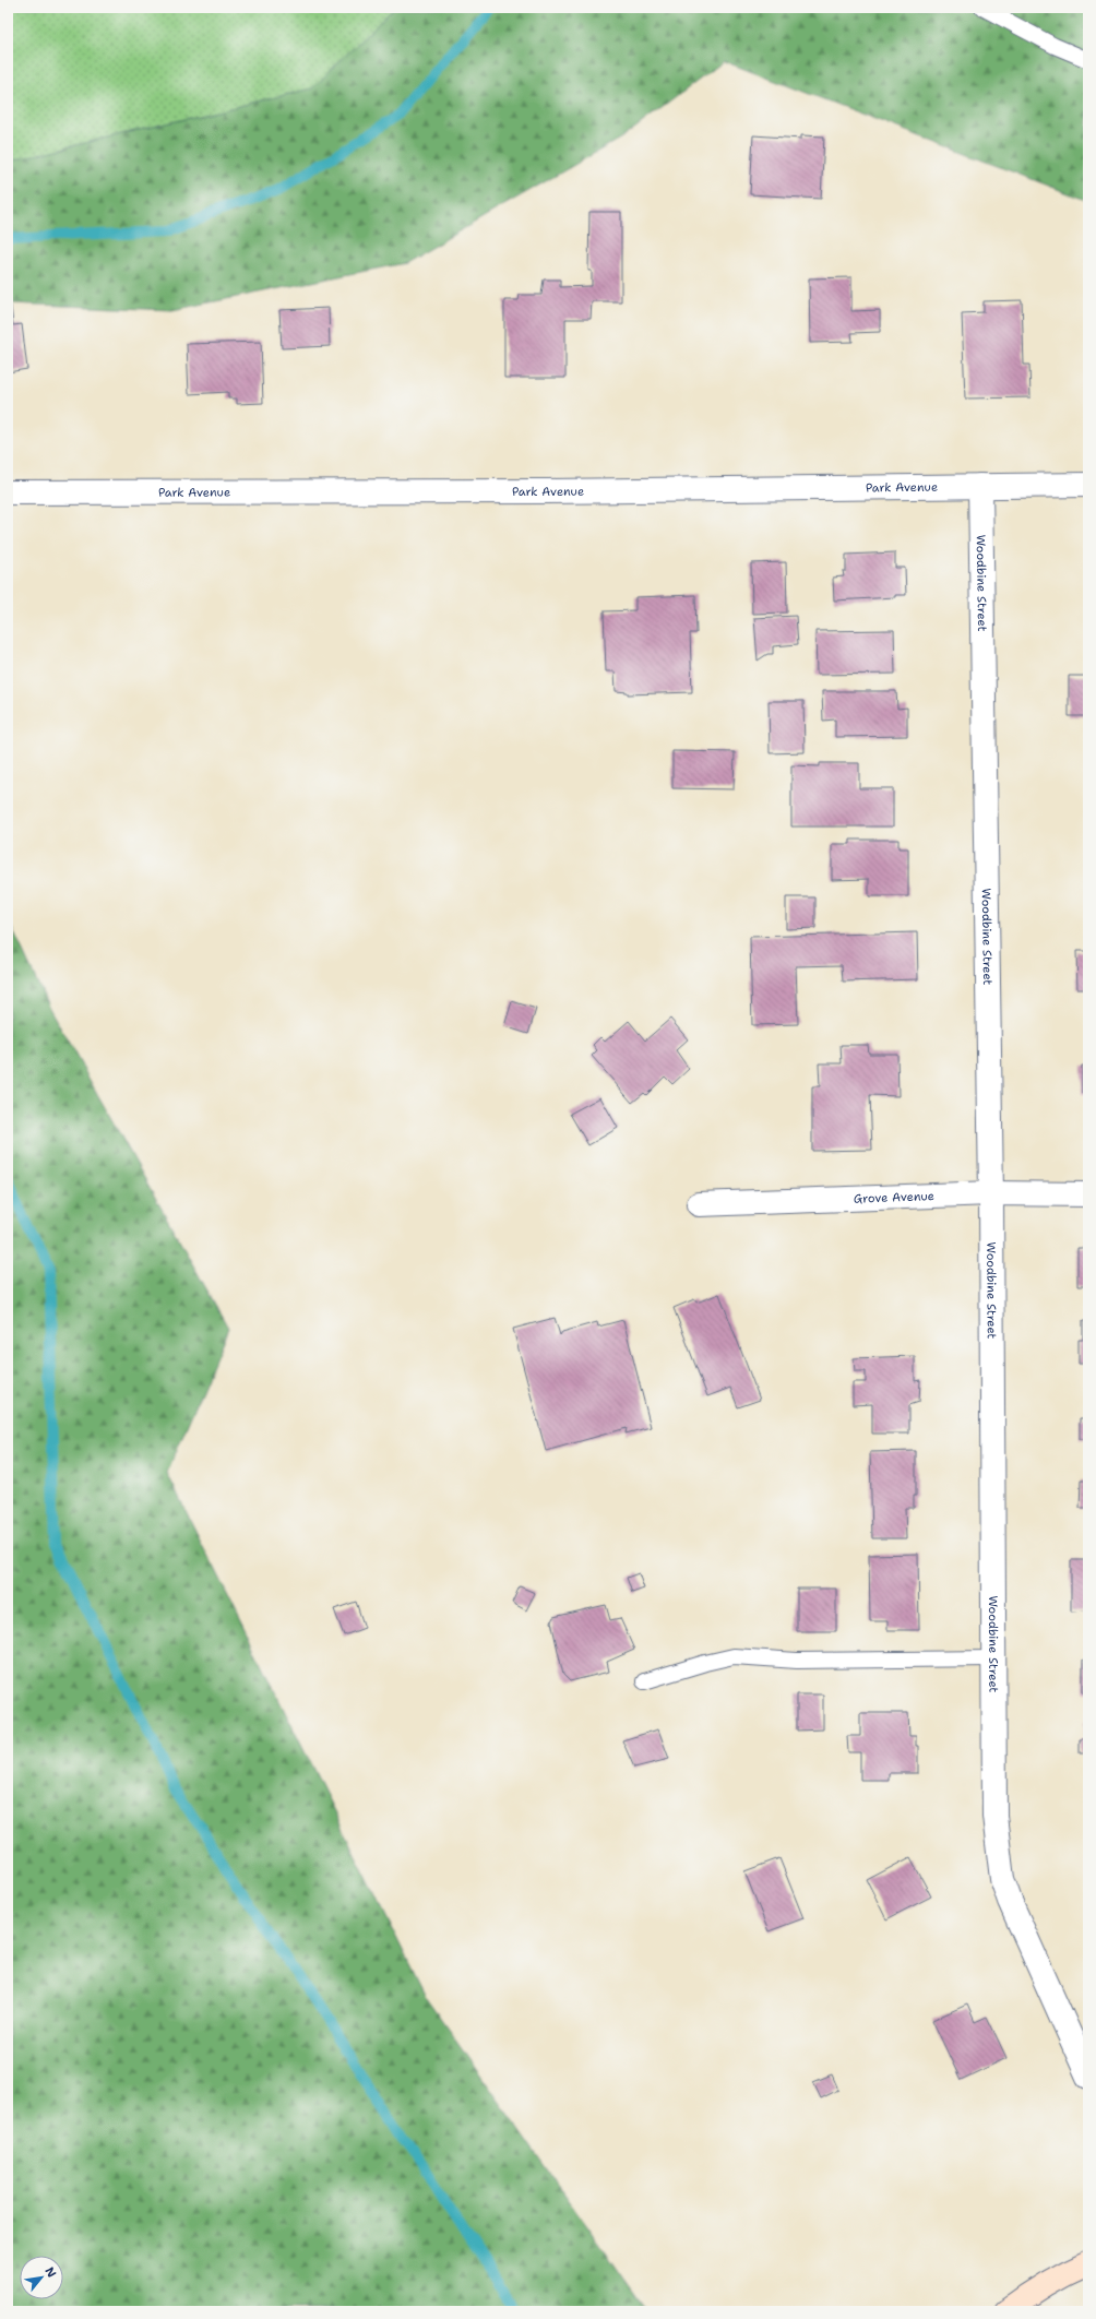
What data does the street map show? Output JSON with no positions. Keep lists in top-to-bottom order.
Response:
{
  "streets": {
    "street": ["Park Avenue", "Woodbine Street", "Grove Avenue"]
  },
  "crossings": [
    ["Park Avenue", "Woodbine Street"],
    ["Woodbine Street", "Grove Avenue"]
  ],
  "north": "top right"
}
